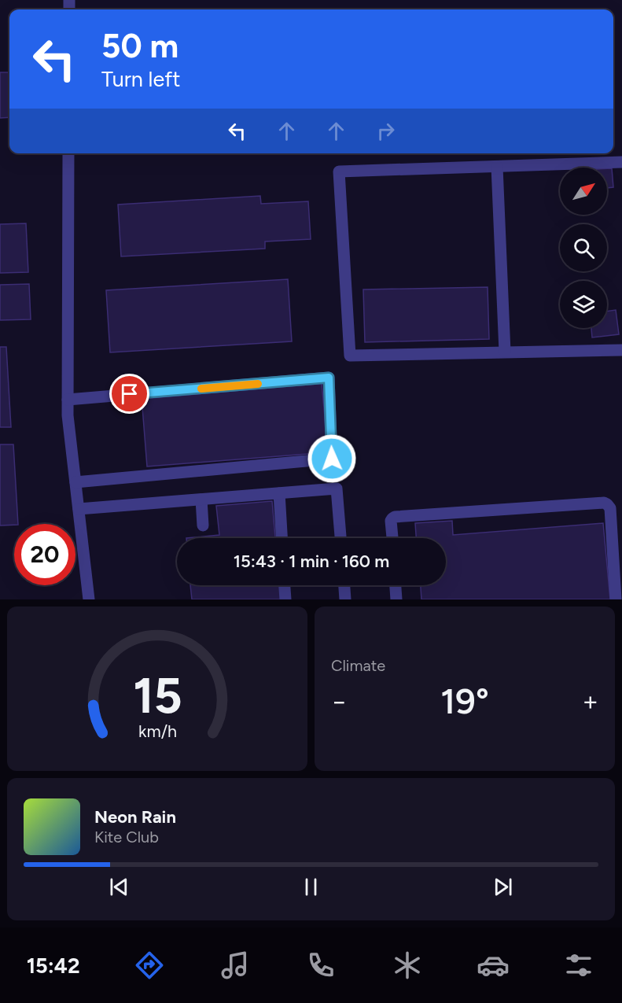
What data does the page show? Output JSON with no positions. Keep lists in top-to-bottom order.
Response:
{
  "north": "top right",
  "page": {
    "turn": ["50 m", "Turn left"],
    "limit": "20",
    "trip": "15:43 · 1 min · 160 m",
    "tile": "Climate",
    "heat": ["−", "19°", "+"],
    "song": ["Neon Rain", "Kite Club"],
    "tabs": "15:42",
    "gauge": ["15", "km/h"]
  }
}
